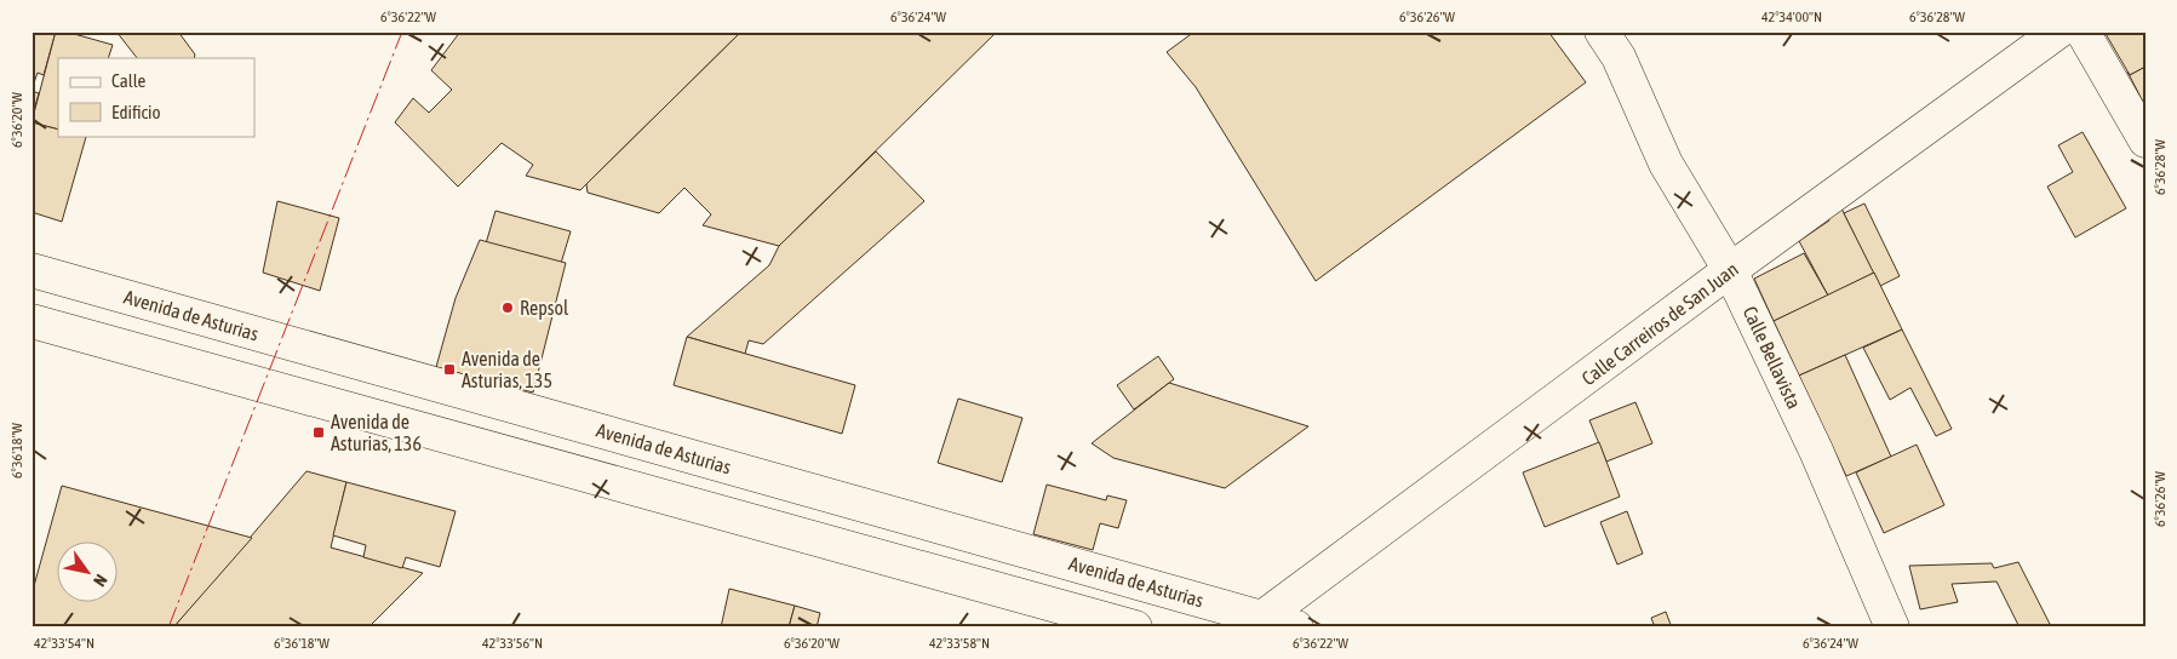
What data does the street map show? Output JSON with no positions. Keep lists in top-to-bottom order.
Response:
{
  "streets": {
    "main road": ["Avenida de Asturias", "Calle Carreiros de San Juan", "Calle Bellavista"]
  },
  "crossings": [
    ["Avenida de Asturias", "Calle Carreiros de San Juan"],
    ["Calle Carreiros de San Juan", "Calle Bellavista"]
  ],
  "places": {
    "other": ["Repsol"],
    "transit": ["Avenida de Asturias, 135", "Avenida de Asturias, 136"]
  },
  "legend": ["Calle", "Edificio"],
  "north": "bottom right",
  "coordinates": [
    "6°36'22\"W",
    "6°36'24\"W",
    "6°36'26\"W",
    "42°34'00\"N",
    "6°36'28\"W",
    "6°36'20\"W",
    "6°36'18\"W",
    "42°33'54\"N",
    "42°33'56\"N",
    "42°33'58\"N"
  ]
}
